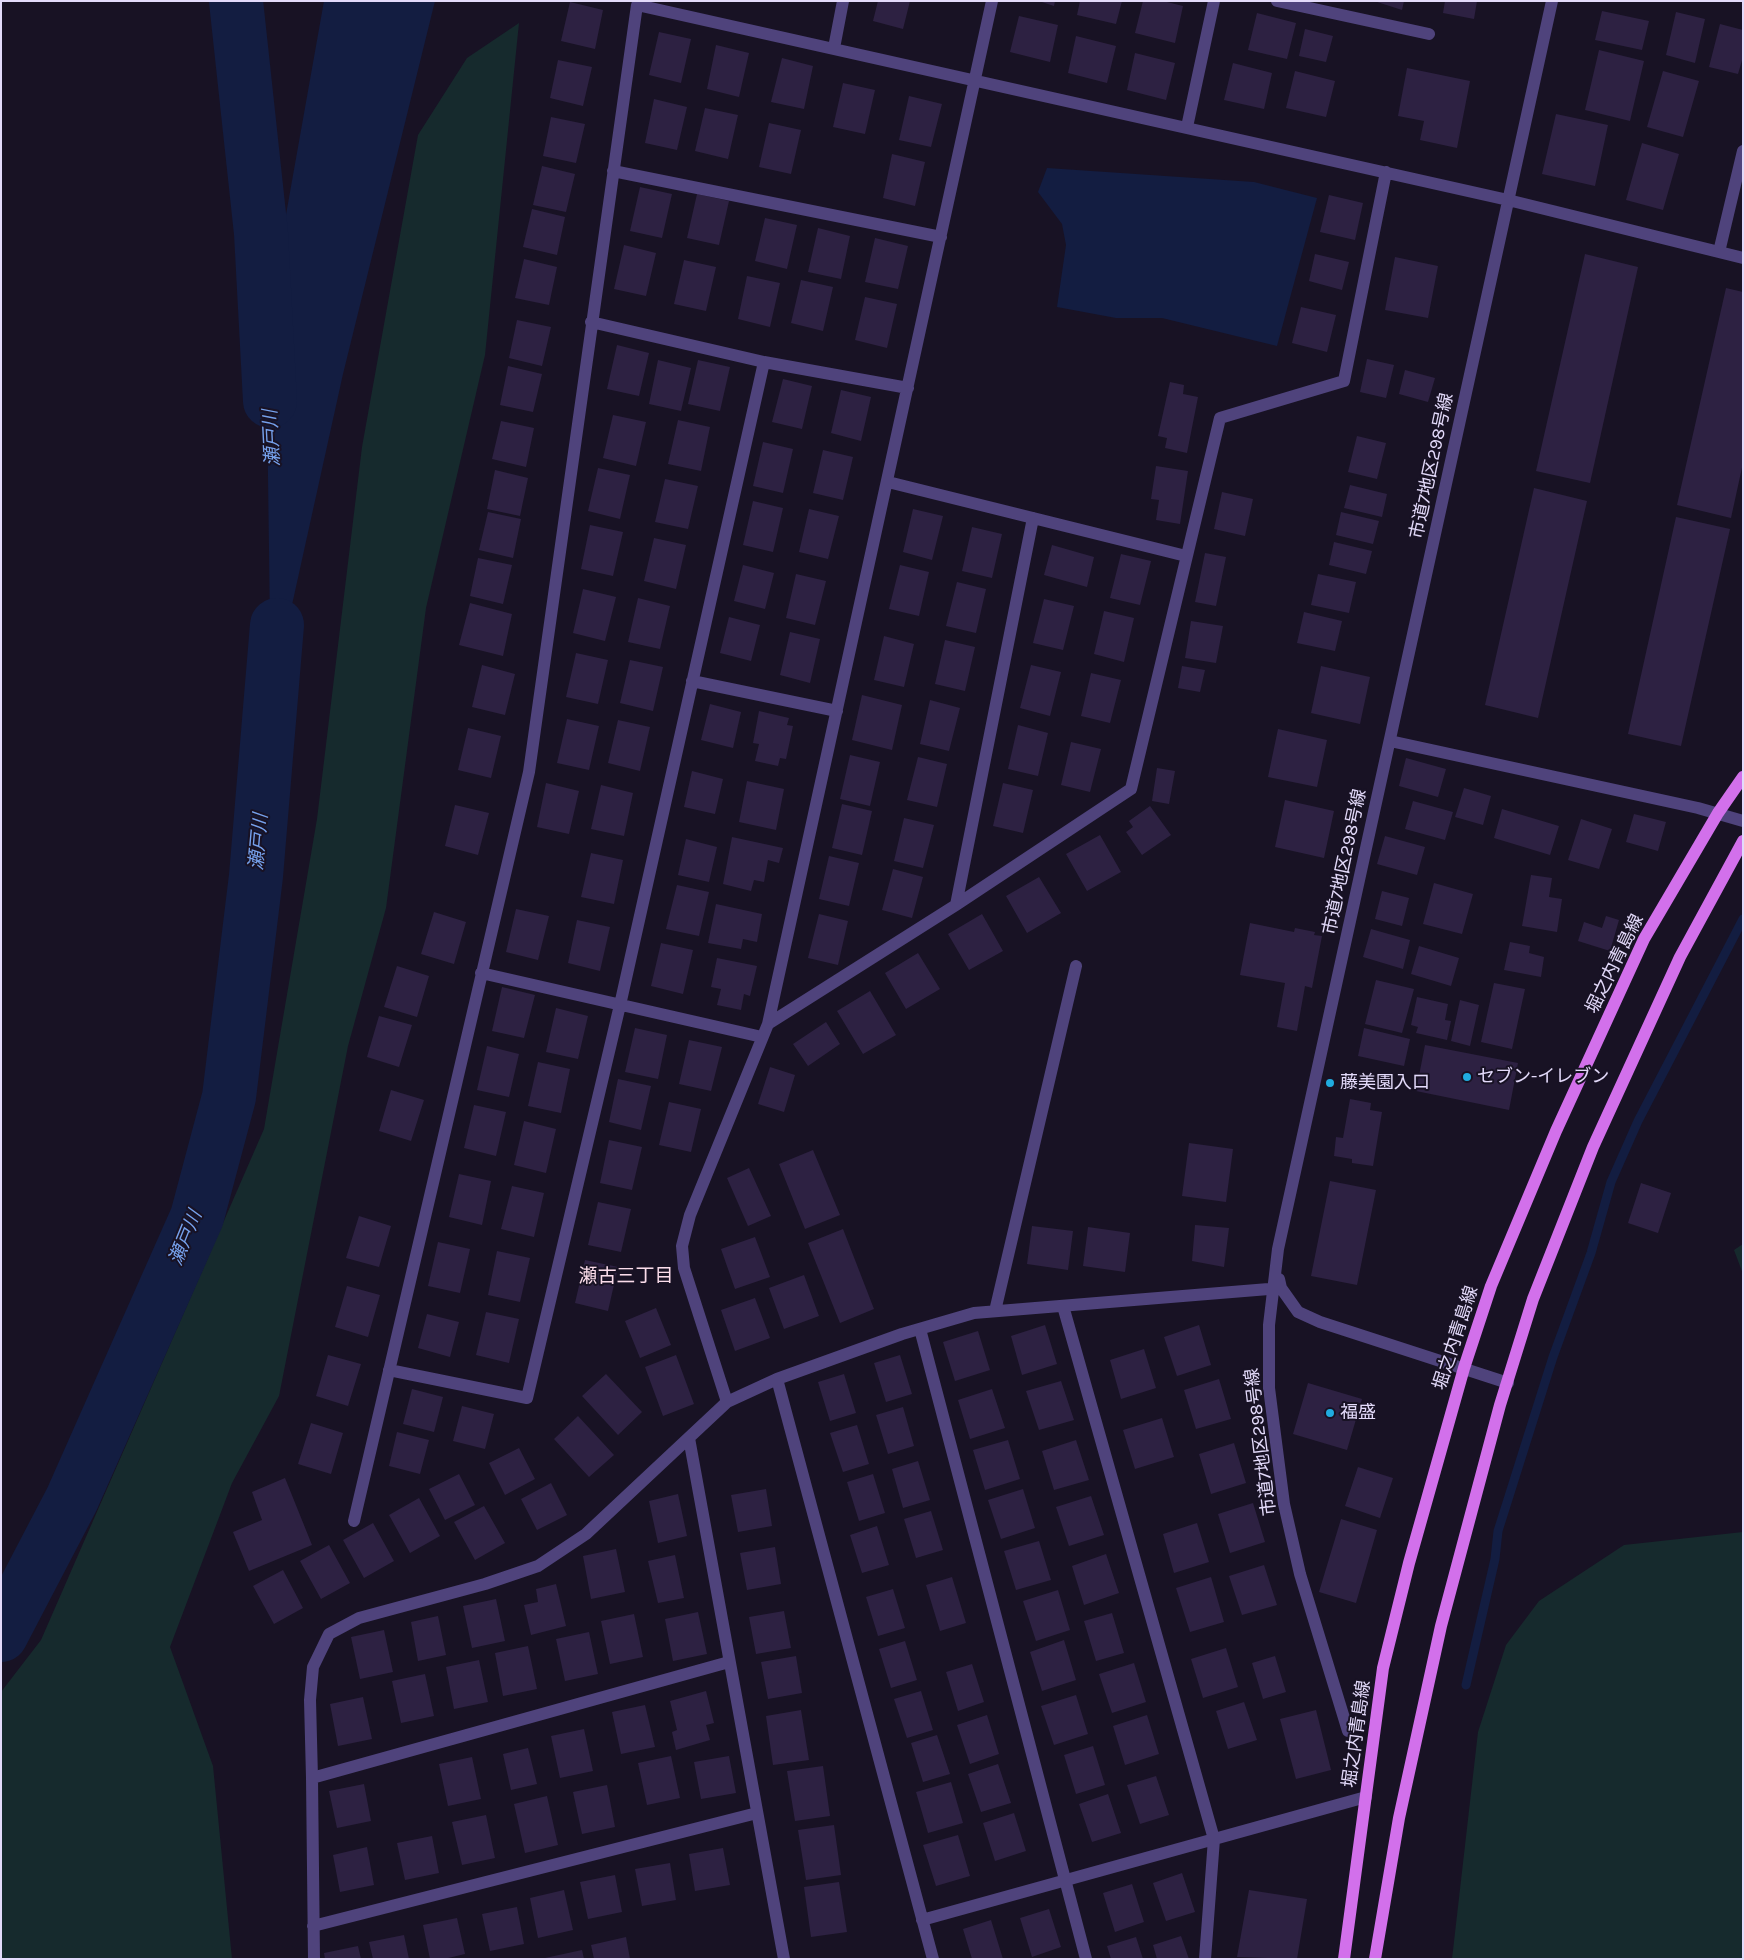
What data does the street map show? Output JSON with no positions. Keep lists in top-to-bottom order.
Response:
{
  "streets": {
    "main road": ["堀之内青島線"],
    "street": ["市道7地区298号線"]
  },
  "districts": ["瀬古三丁目"],
  "water": ["瀬戸川"],
  "places": ["セブン-イレブン", "藤美園入口", "福盛"]
}
